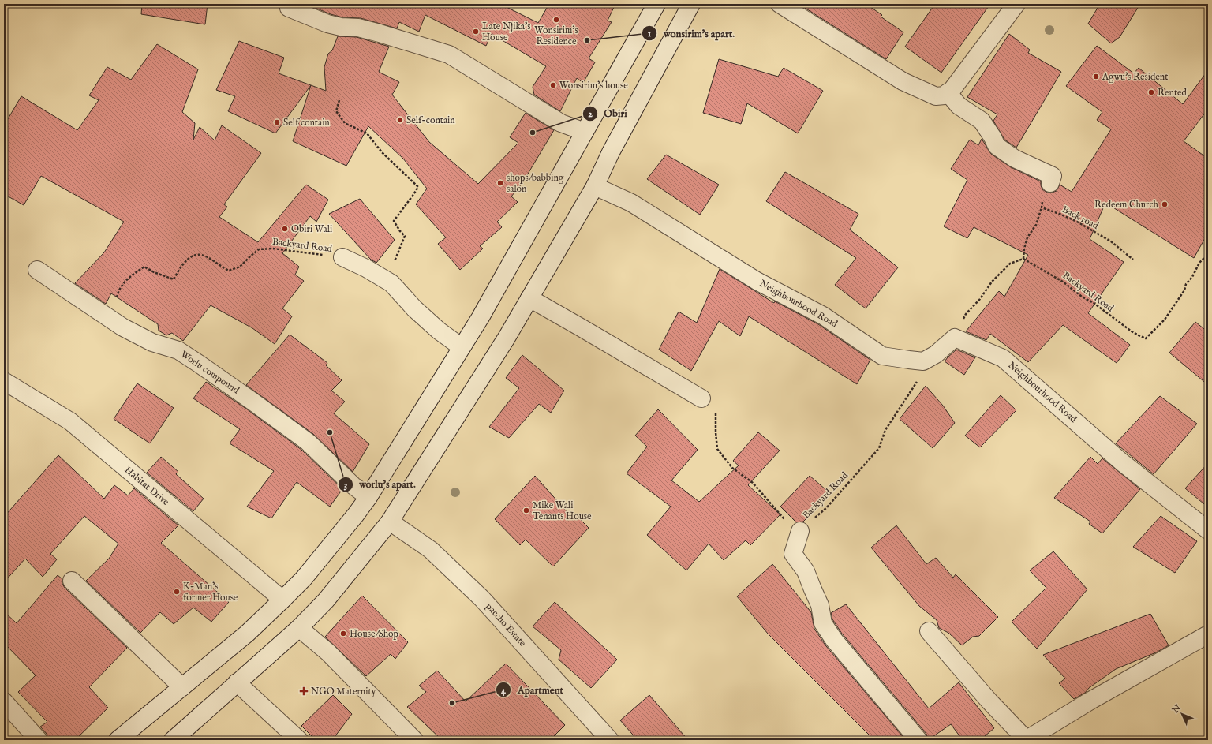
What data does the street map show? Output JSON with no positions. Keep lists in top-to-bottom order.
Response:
{
  "streets": {
    "street": [
      "Neighbourhood Road",
      "Worlu compound",
      "Habitat Drive",
      "paccho Estate"
    ],
    "path": ["Back road", "Backyard Road"]
  },
  "crossings": [
    ["Backyard Road", "Worlu compound"]
  ],
  "places": {
    "other": [
      "Wonsirim's Residence",
      "Late Njika's House",
      "wonsirim's apart.",
      "Agwu's Resident",
      "Wonsirim's house",
      "Rented",
      "Self-contain",
      "Self contain",
      "Obiri",
      "shops/babbing salon",
      "Redeem Church",
      "Obiri Wali",
      "worlu's apart.",
      "Mike Wali Tenants House",
      "K-Man's former House",
      "House/Shop",
      "Apartment"
    ],
    "health": ["NGO Maternity"]
  },
  "north": "top left"
}
